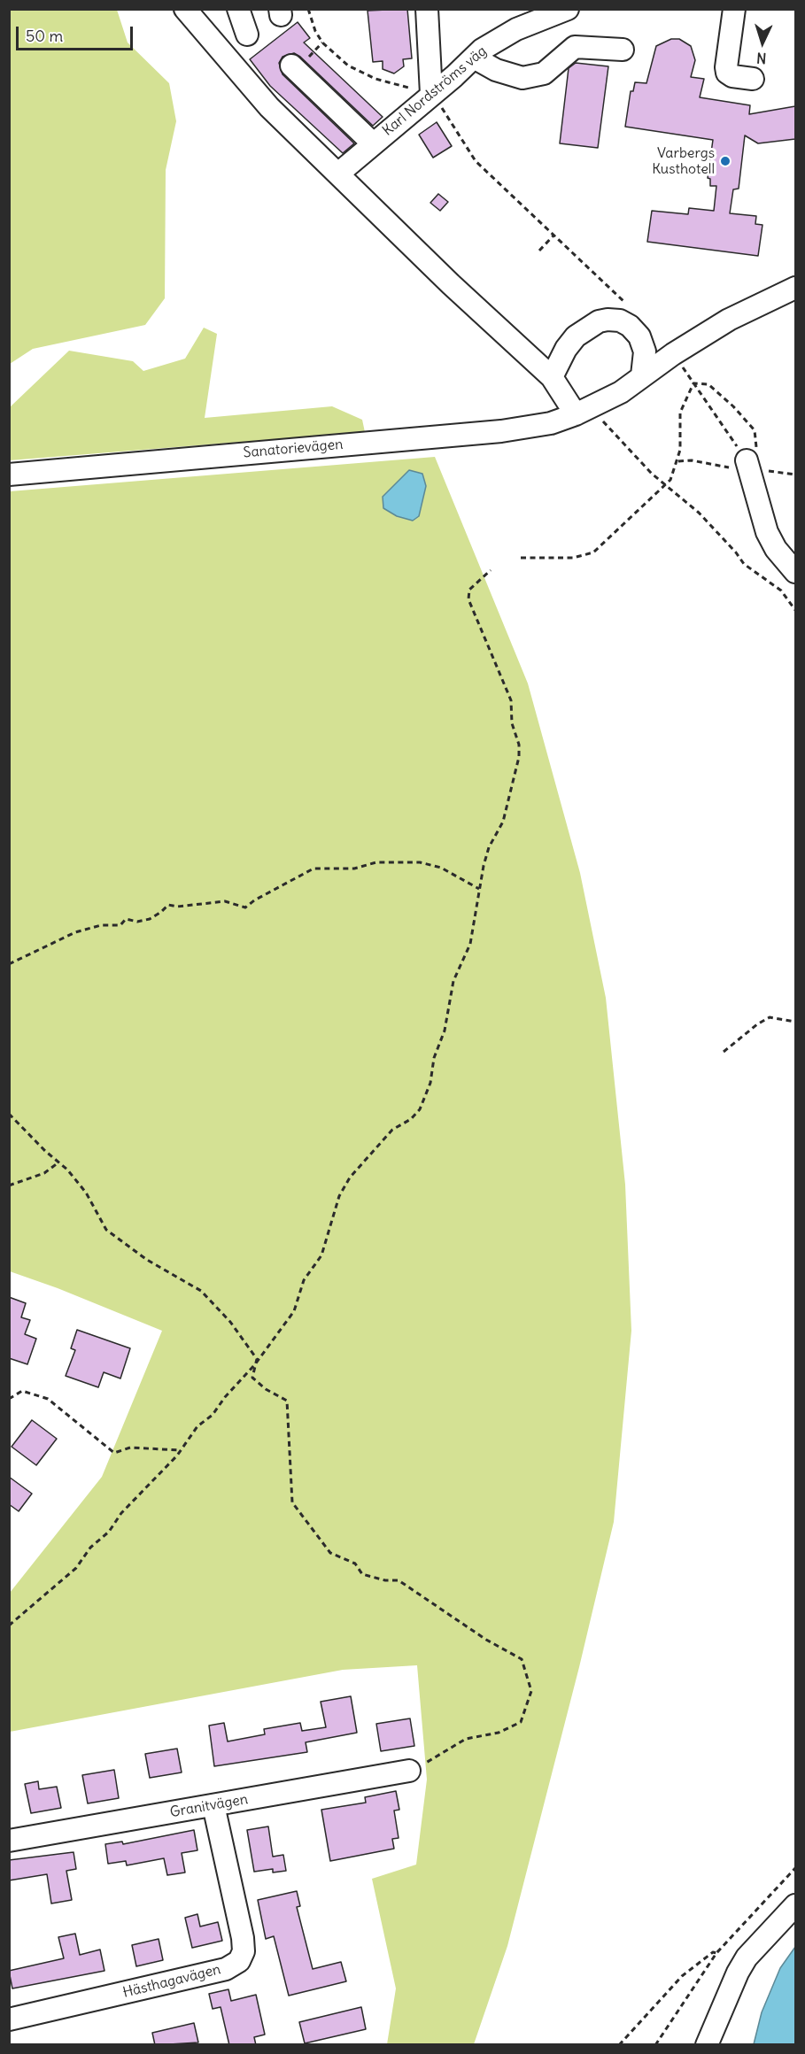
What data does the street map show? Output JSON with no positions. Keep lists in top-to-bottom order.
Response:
{
  "streets": {
    "street": [
      "Karl Nordströms väg",
      "Sanatorievägen",
      "Granitvägen",
      "Hästhagavägen"
    ]
  },
  "crossings": [
    ["Granitvägen", "Hästhagavägen"]
  ],
  "places": ["Varbergs Kusthotell"],
  "scale_bar": "50 m",
  "north": "bottom"
}
